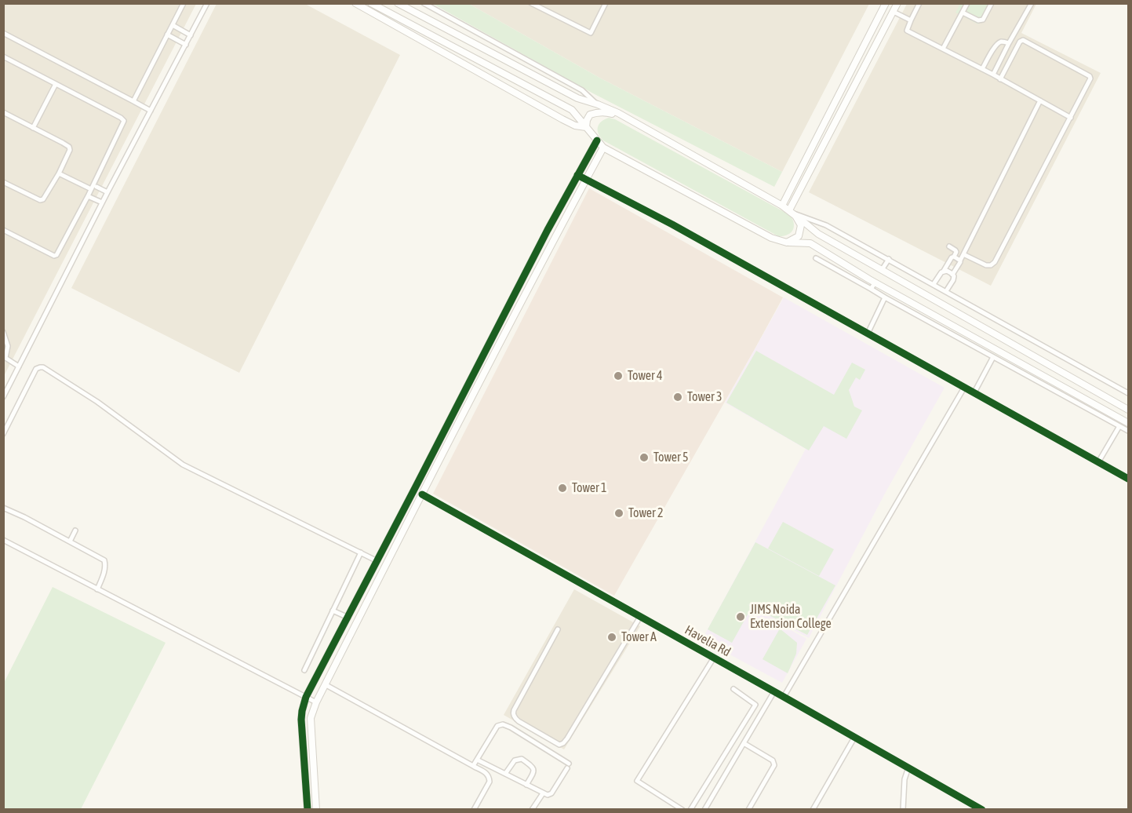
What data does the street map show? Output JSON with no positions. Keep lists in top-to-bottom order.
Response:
{
  "streets": {
    "street": ["Havelia Rd"]
  },
  "places": [
    "Tower 4",
    "Tower 3",
    "Tower 5",
    "Tower 1",
    "Tower 2",
    "JIMS Noida Extension College",
    "Tower A"
  ]
}
